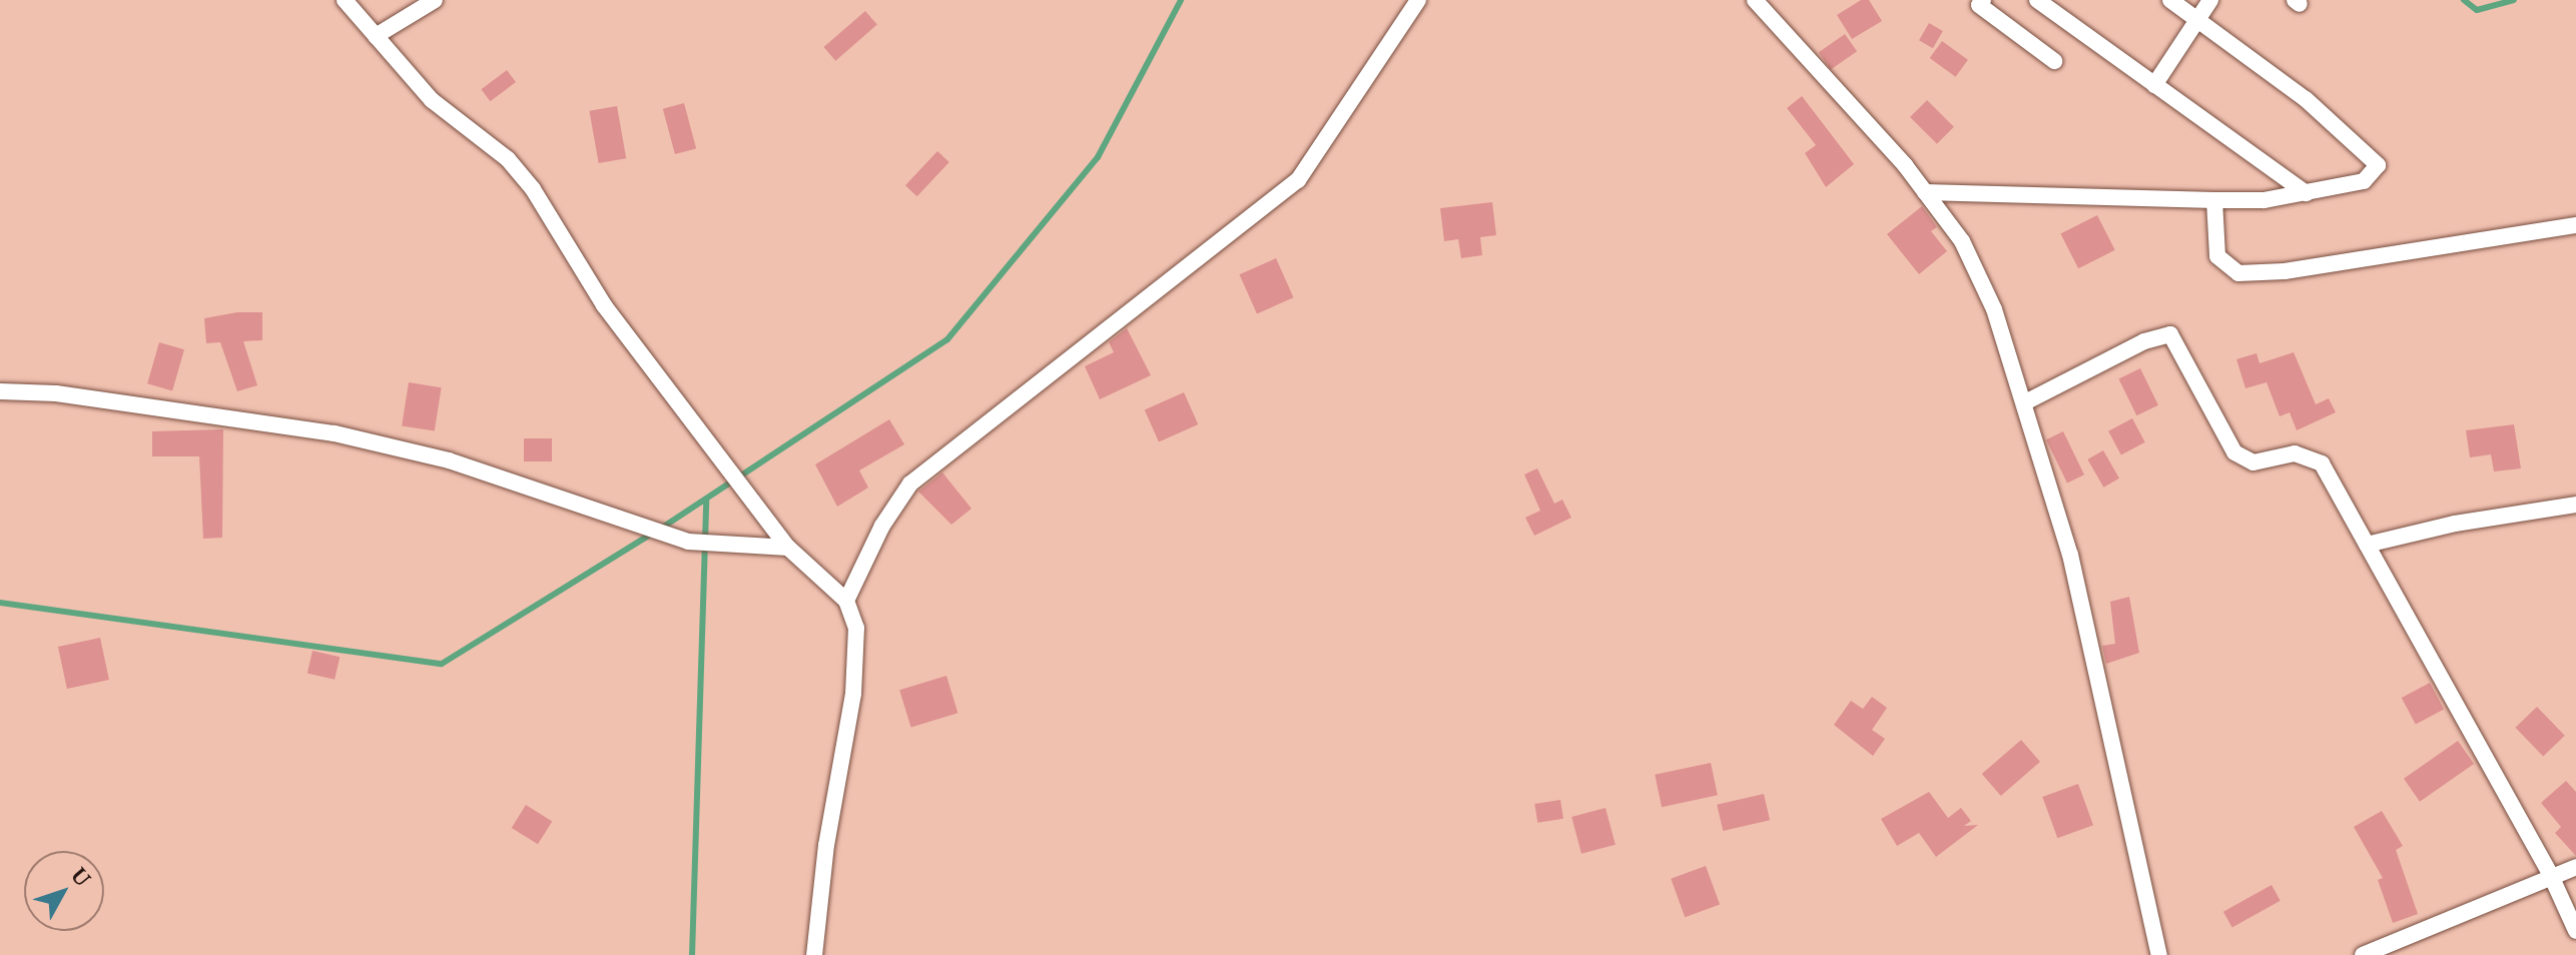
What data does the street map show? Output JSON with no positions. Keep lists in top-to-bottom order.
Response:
{
  "north": "top right"
}
